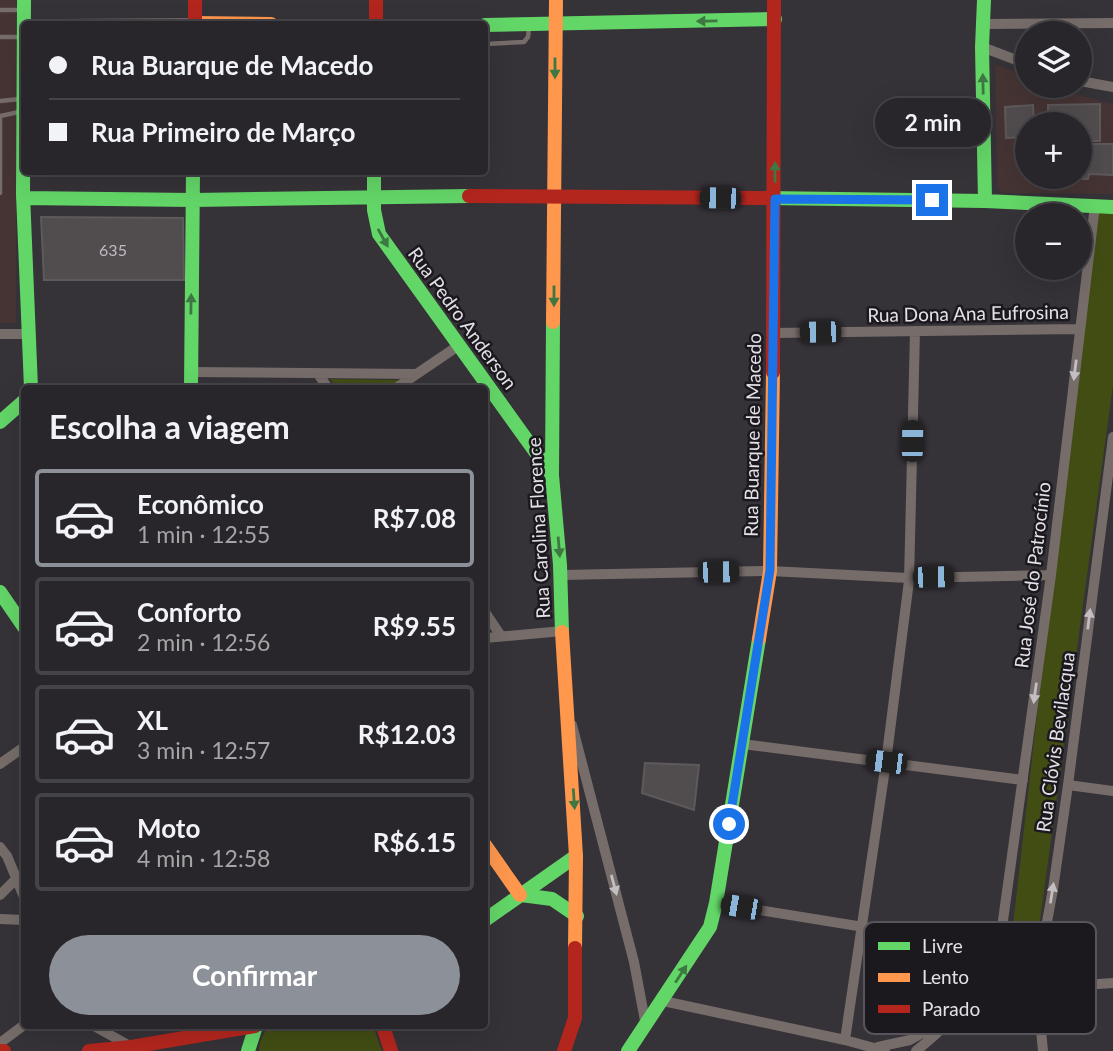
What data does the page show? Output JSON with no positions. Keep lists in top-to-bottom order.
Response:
{
  "streets": {
    "main road": ["Rua Pedro Anderson", "Rua Buarque de Macedo", "Rua Carolina Florence"],
    "street": ["Rua Dona Ana Eufrosina", "Rua José do Patrocínio", "Rua Clóvis Bevilacqua"]
  },
  "crossings": [
    ["Rua Dona Ana Eufrosina", "Rua Buarque de Macedo"],
    ["Rua Dona Ana Eufrosina", "Rua José do Patrocínio"],
    ["Rua Pedro Anderson", "Rua Carolina Florence"]
  ],
  "one_way": [
    "Rua Pedro Anderson",
    "Rua Carolina Florence",
    "Rua José do Patrocínio",
    "Rua Clóvis Bevilacqua"
  ],
  "house_numbers": ["635"],
  "legend": ["Livre", "Lento", "Parado"],
  "page": {
    "map_buttons": ["+", "−"],
    "banner": ["Rua Buarque de Macedo", "Rua Primeiro de Março"],
    "bubble": "2 min",
    "heading": "Escolha a viagem",
    "list": [
      {
        "name": "Econômico",
        "note": "1 min · 12:55",
        "value": "R$7.08"
      },
      {
        "name": "Conforto",
        "note": "2 min · 12:56",
        "value": "R$9.55"
      },
      {
        "name": "XL",
        "note": "3 min · 12:57",
        "value": "R$12.03"
      },
      {
        "name": "Moto",
        "note": "4 min · 12:58",
        "value": "R$6.15"
      }
    ],
    "buttons": "Confirmar"
  }
}
